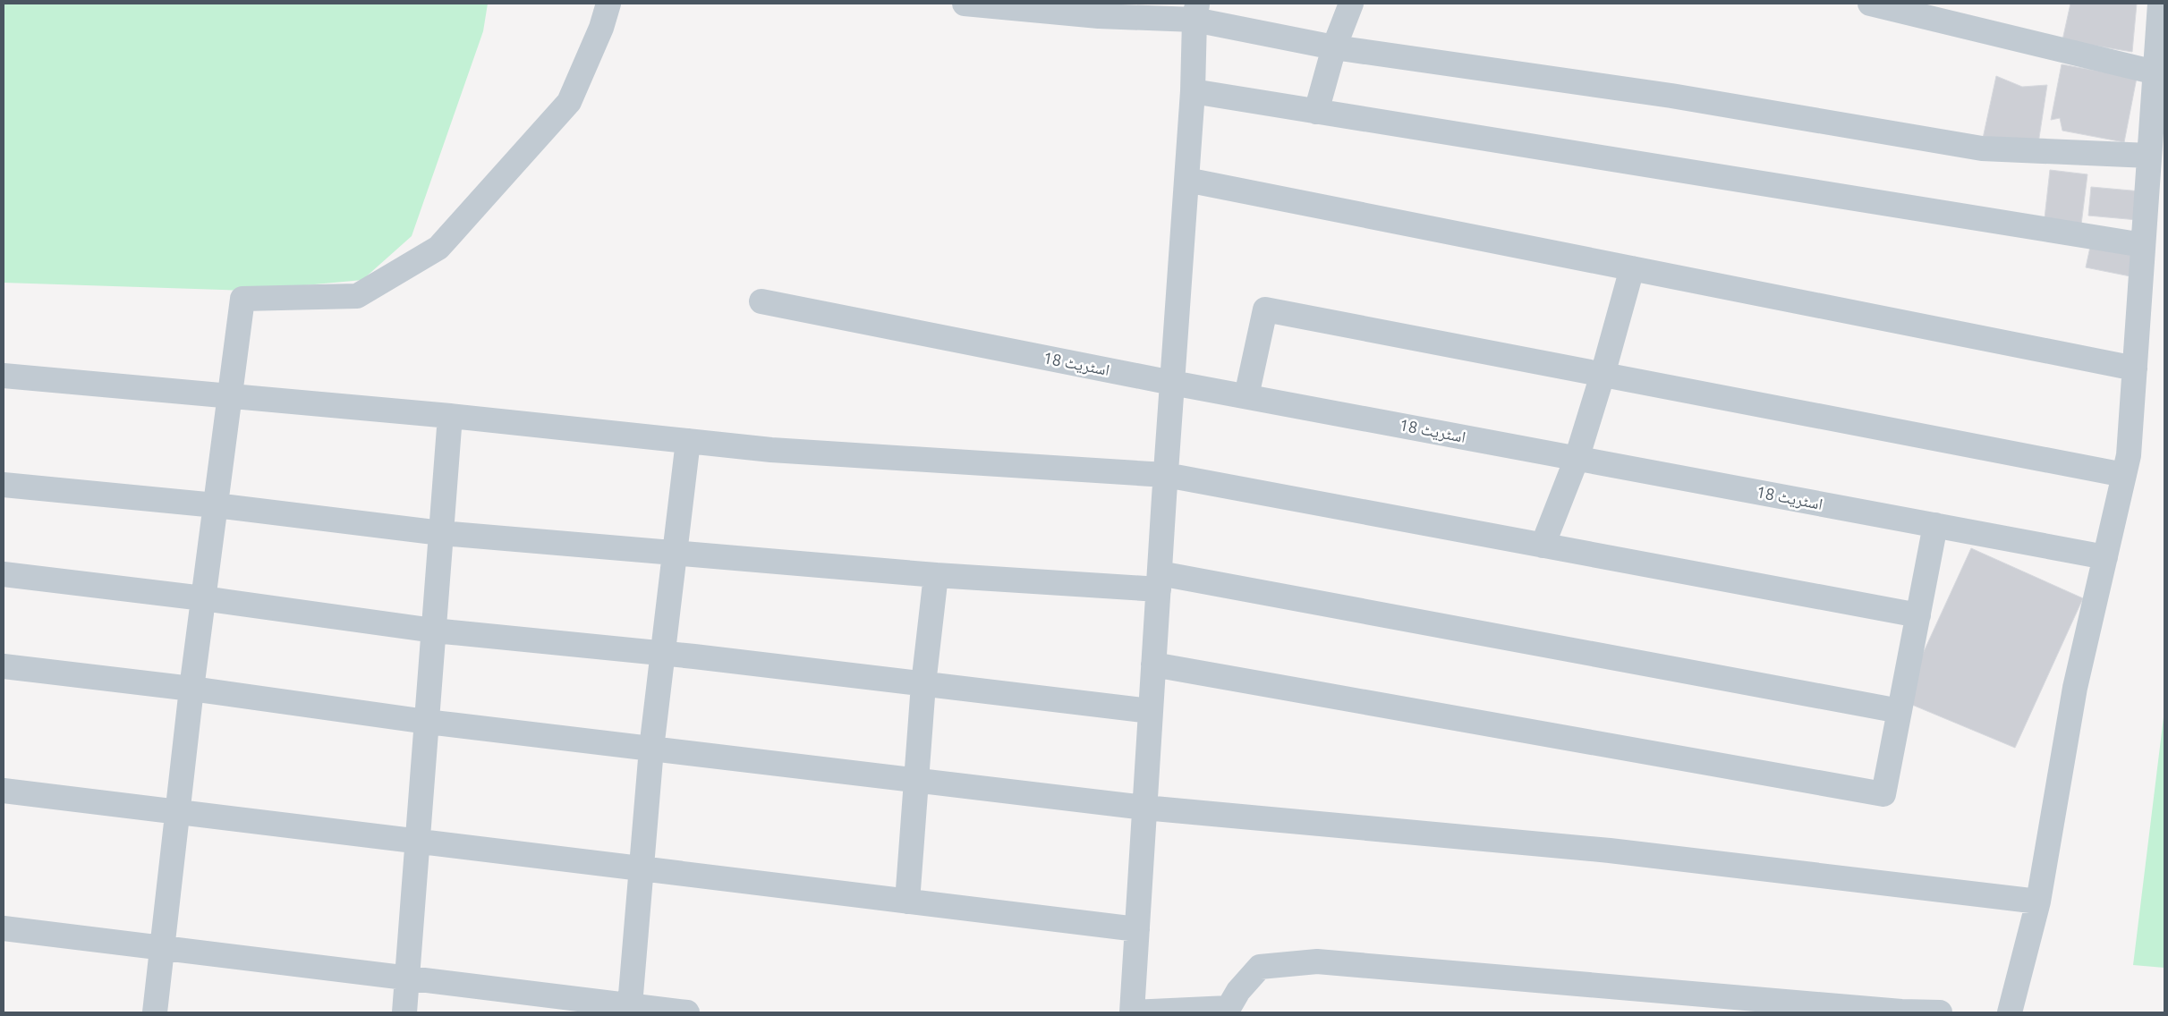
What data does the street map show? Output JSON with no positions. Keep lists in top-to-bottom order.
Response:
{
  "streets": {
    "street": ["اسٹریٹ 18"]
  }
}
